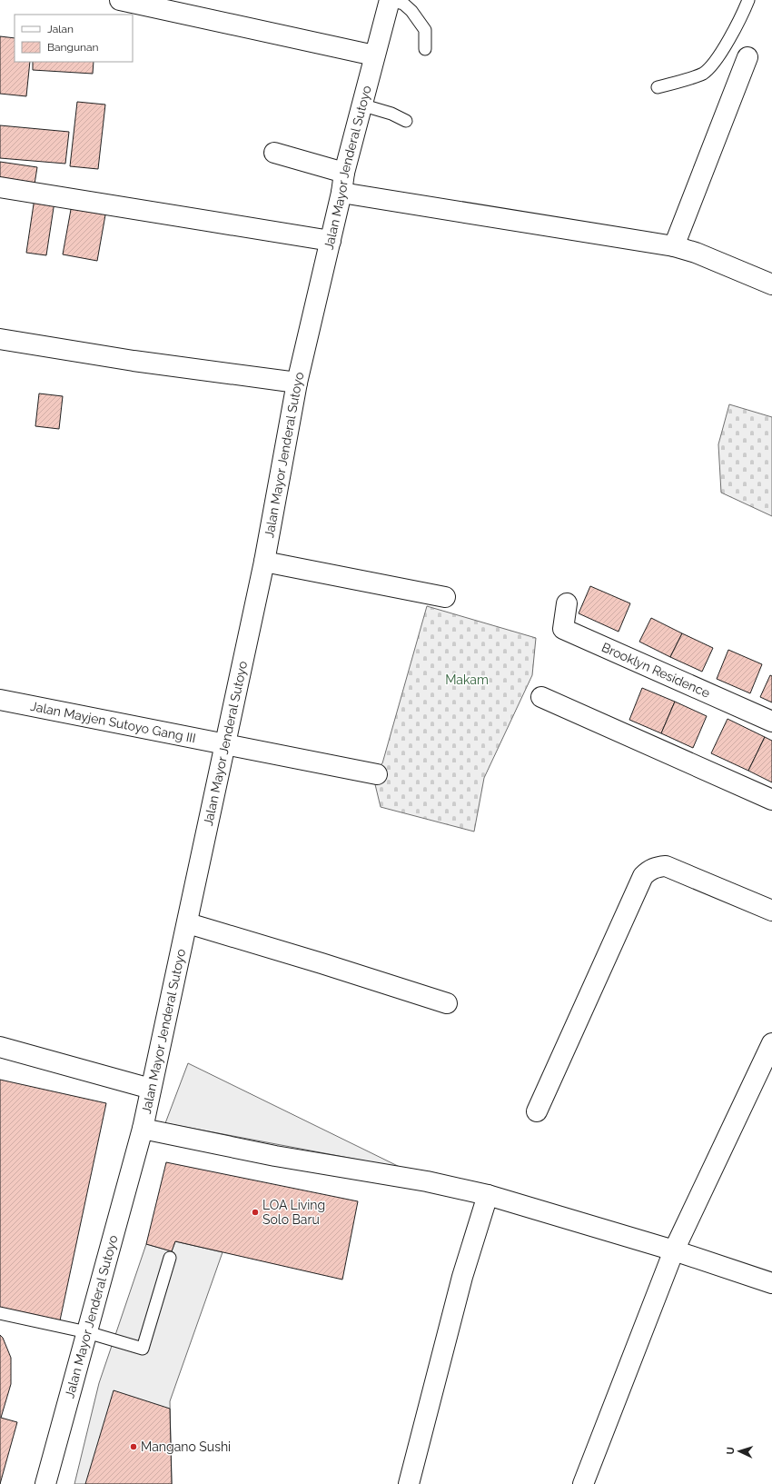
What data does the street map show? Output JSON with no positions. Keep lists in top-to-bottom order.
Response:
{
  "streets": {
    "street": ["Jalan Mayor Jenderal Sutoyo", "Brooklyn Residence", "Jalan Mayjen Sutoyo Gang III"]
  },
  "crossings": [
    ["Jalan Mayor Jenderal Sutoyo", "Jalan Mayjen Sutoyo Gang III"]
  ],
  "parks": ["Makam"],
  "places": ["LOA Living Solo Baru", "Mangano Sushi"],
  "legend": ["Jalan", "Bangunan"],
  "north": "left"
}
